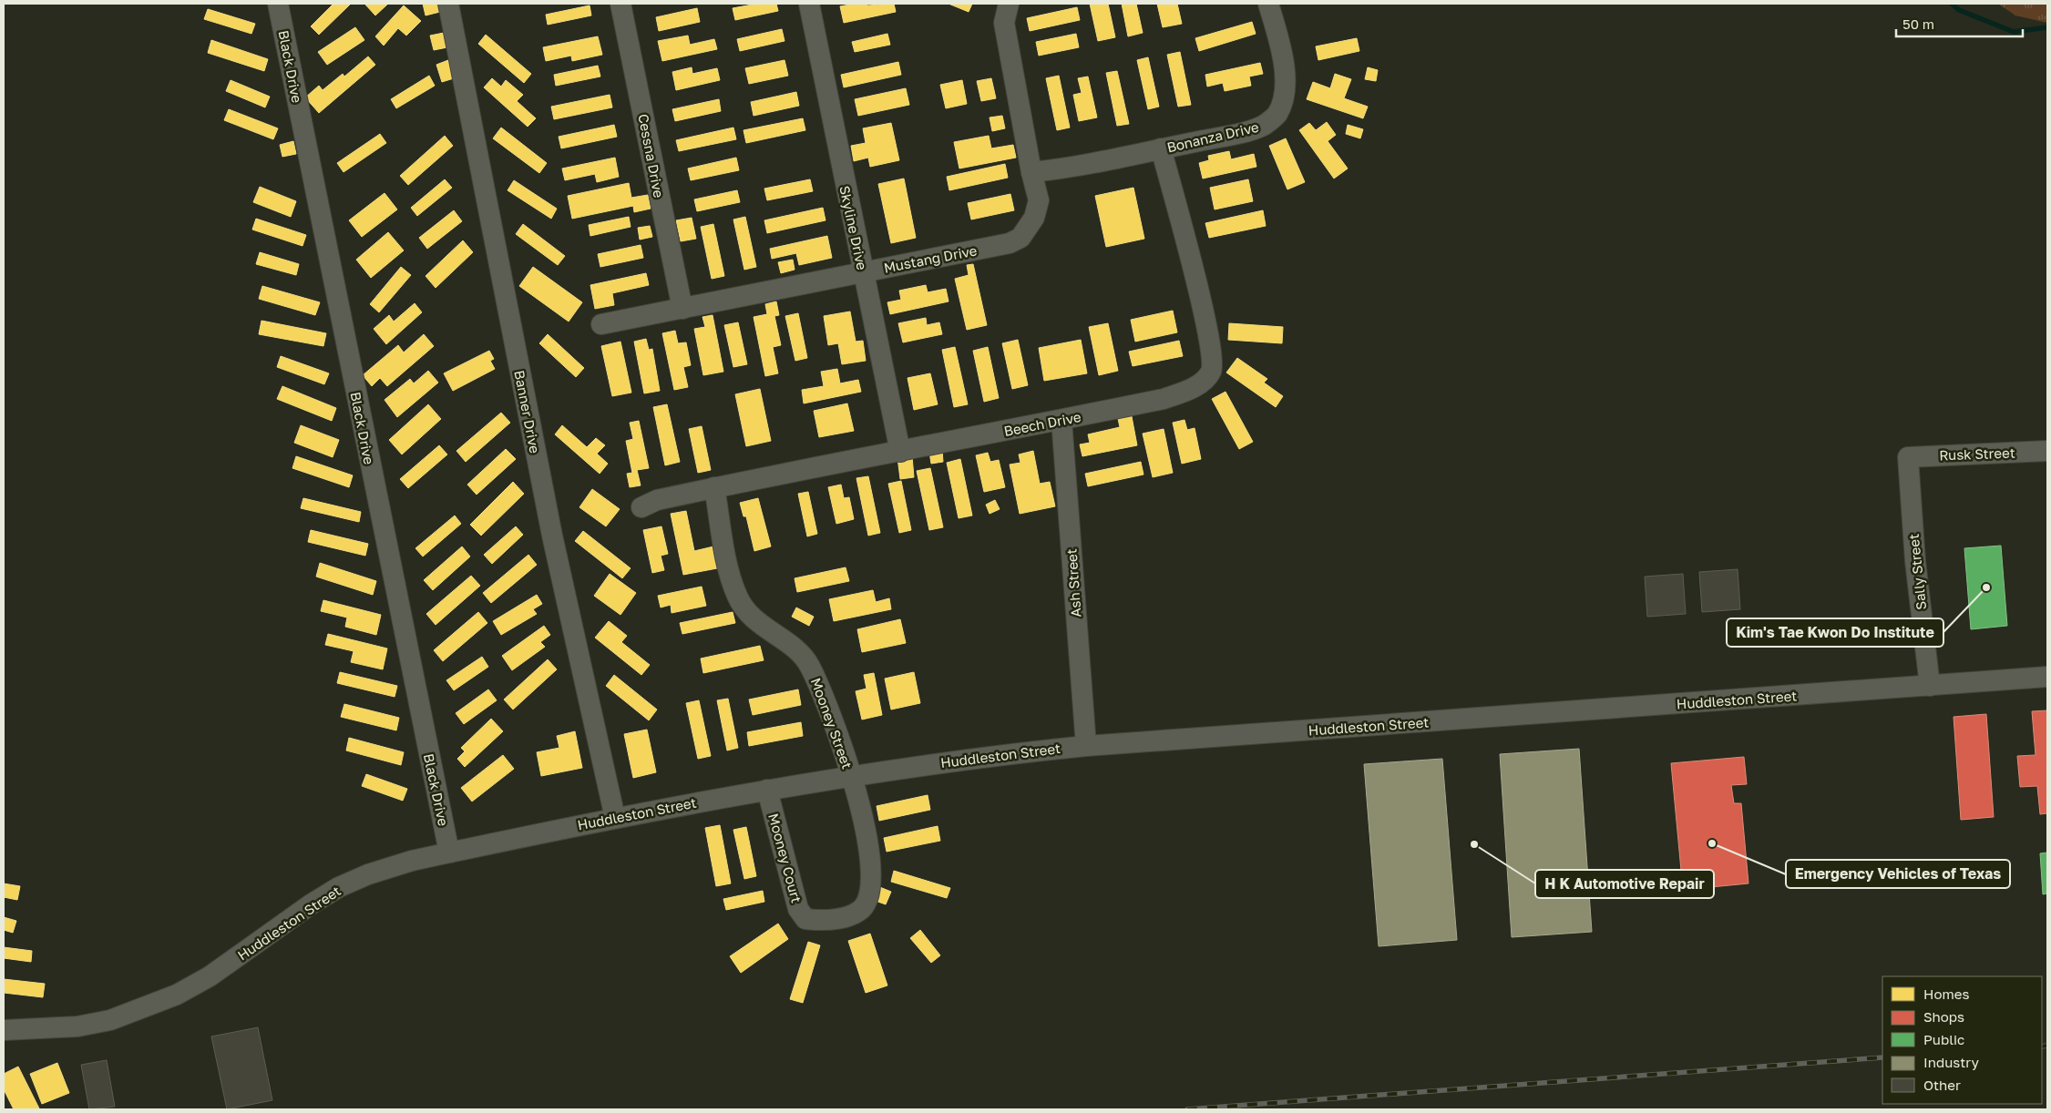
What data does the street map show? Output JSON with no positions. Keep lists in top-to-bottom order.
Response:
{
  "streets": {
    "street": [
      "Black Drive",
      "Bonanza Drive",
      "Cessna Drive",
      "Skyline Drive",
      "Mustang Drive",
      "Banner Drive",
      "Beech Drive",
      "Rusk Street",
      "Sally Street",
      "Ash Street",
      "Huddleston Street",
      "Mooney Street",
      "Mooney Court"
    ]
  },
  "crossings": [
    ["Black Drive", "Huddleston Street"],
    ["Bonanza Drive", "Mustang Drive"],
    ["Bonanza Drive", "Beech Drive"],
    ["Cessna Drive", "Mustang Drive"],
    ["Skyline Drive", "Mustang Drive"],
    ["Skyline Drive", "Beech Drive"],
    ["Banner Drive", "Huddleston Street"],
    ["Beech Drive", "Ash Street"],
    ["Beech Drive", "Mooney Street"],
    ["Rusk Street", "Sally Street"],
    ["Sally Street", "Huddleston Street"],
    ["Ash Street", "Huddleston Street"],
    ["Huddleston Street", "Mooney Street"],
    ["Huddleston Street", "Mooney Court"],
    ["Mooney Street", "Mooney Court"]
  ],
  "places": ["Kim's Tae Kwon Do Institute", "Emergency Vehicles of Texas", "H K Automotive Repair"],
  "legend": [
    "Homes",
    "Shops",
    "Public",
    "Industry",
    "Other"
  ],
  "scale_bar": "50 m"
}
